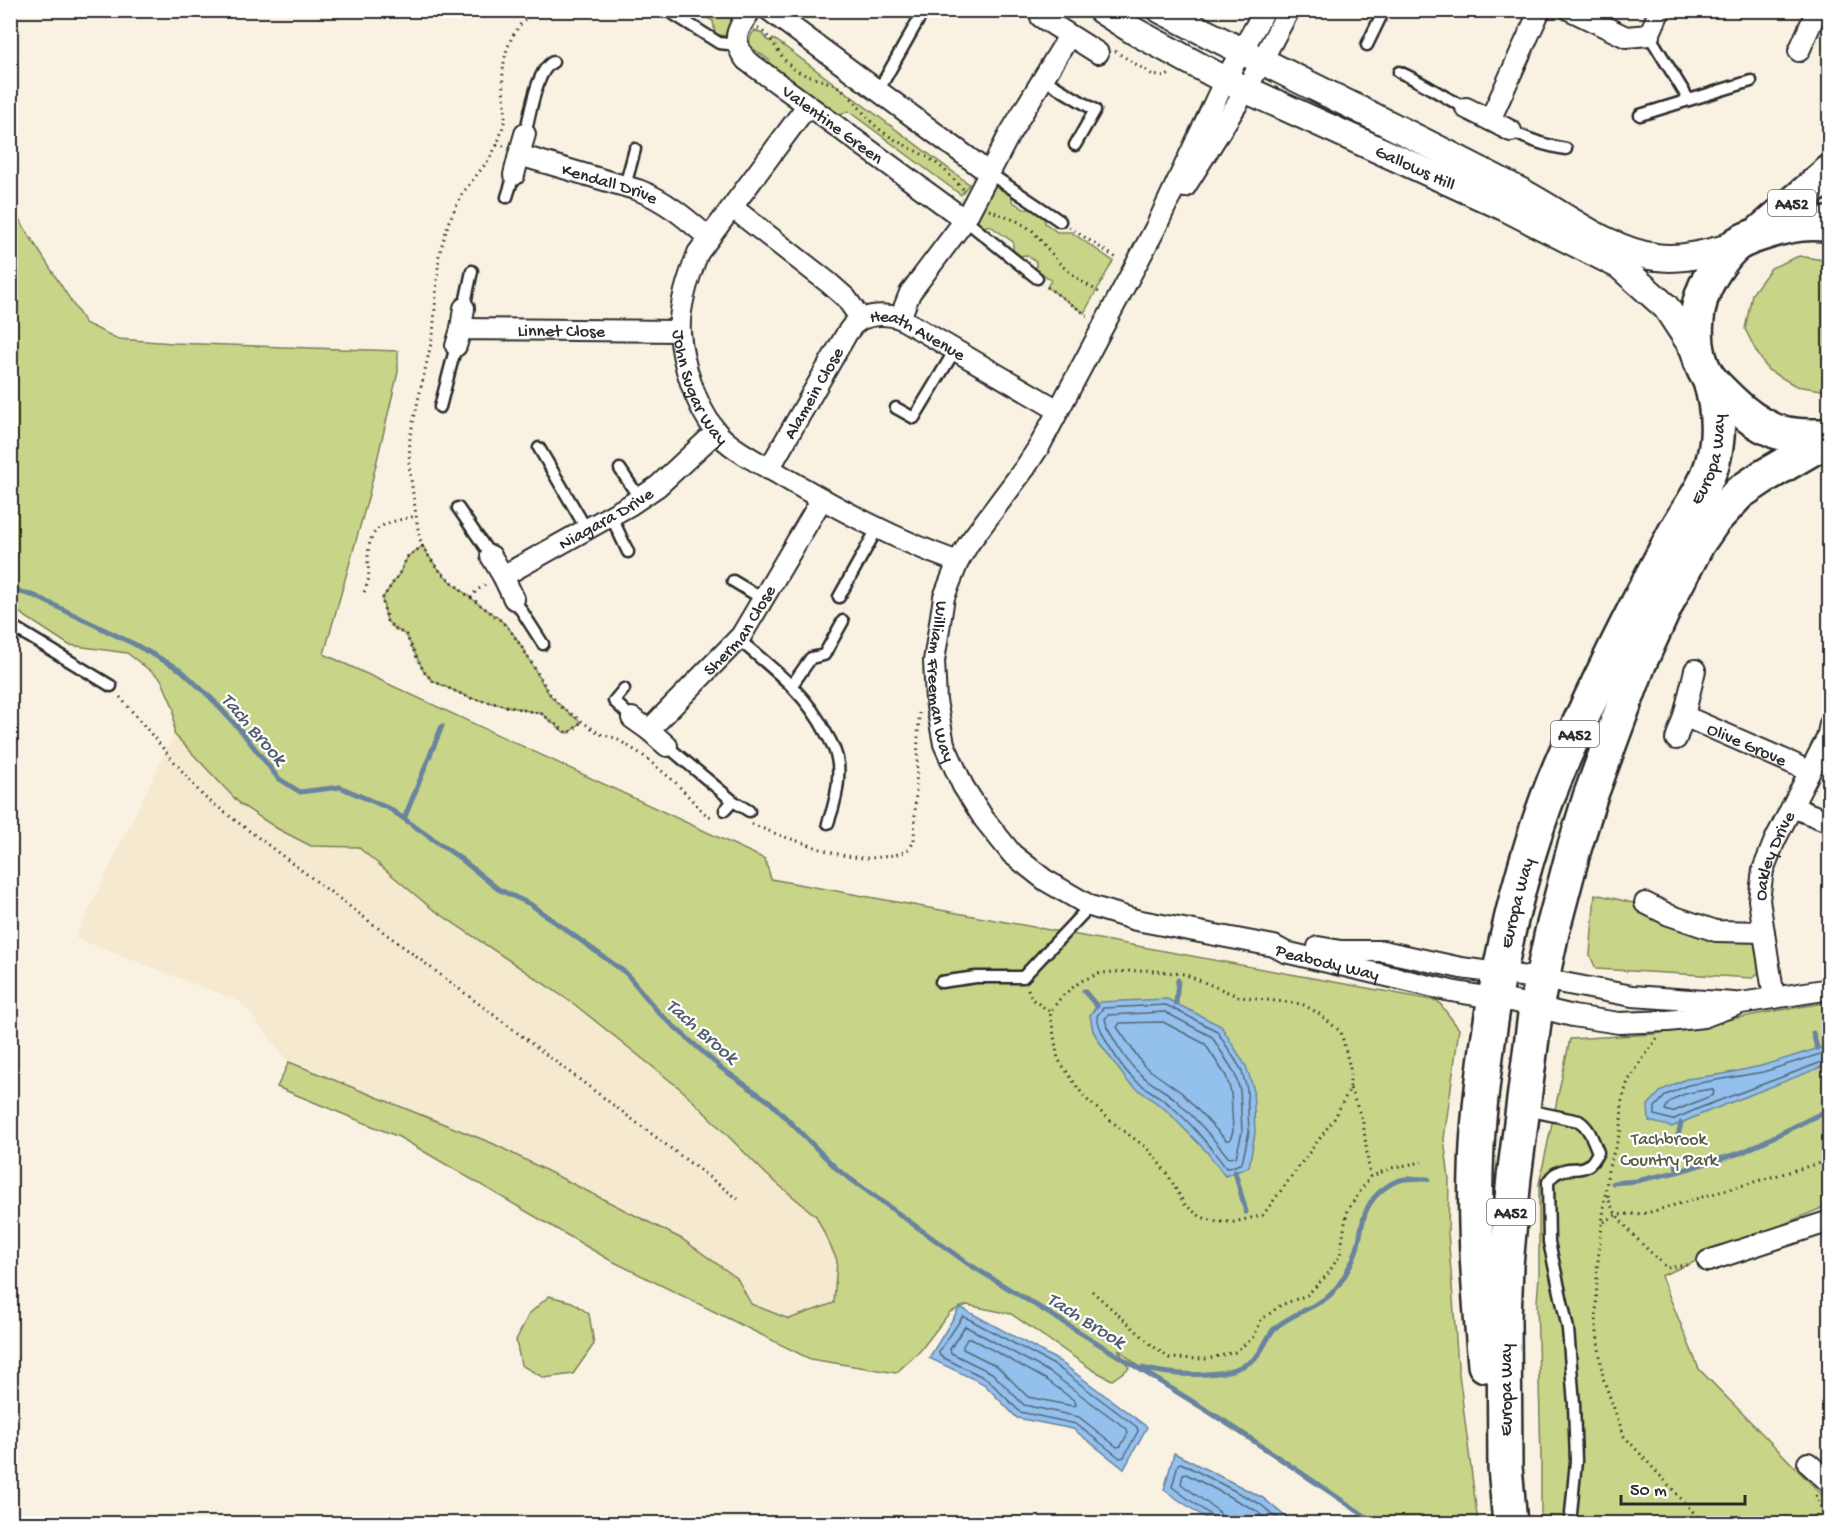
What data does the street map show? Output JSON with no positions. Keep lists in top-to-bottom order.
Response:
{
  "streets": {
    "highway": ["A452", "Europa Way"],
    "street": [
      "Valentine Green",
      "Gallows Hill",
      "Kendall Drive",
      "Linnet Close",
      "Heath Avenue",
      "John Sugar Way",
      "Alamein Close",
      "Niagara Drive",
      "Sherman Close",
      "William Freeman Way",
      "Olive Grove",
      "Oakley Drive",
      "Peabody Way"
    ]
  },
  "crossings": [
    ["Valentine Green", "John Sugar Way"],
    ["Gallows Hill", "A452"],
    ["Gallows Hill", "Europa Way"],
    ["Gallows Hill", "William Freeman Way"],
    ["Kendall Drive", "John Sugar Way"],
    ["A452", "Europa Way"],
    ["Linnet Close", "John Sugar Way"],
    ["Heath Avenue", "John Sugar Way"],
    ["Heath Avenue", "Alamein Close"],
    ["Heath Avenue", "William Freeman Way"],
    ["John Sugar Way", "Alamein Close"],
    ["John Sugar Way", "Niagara Drive"],
    ["John Sugar Way", "Sherman Close"],
    ["John Sugar Way", "William Freeman Way"],
    ["Europa Way", "Peabody Way"],
    ["William Freeman Way", "Peabody Way"],
    ["Olive Grove", "Oakley Drive"],
    ["Oakley Drive", "Peabody Way"]
  ],
  "water": ["Tach Brook"],
  "parks": ["Tachbrook Country Park"],
  "scale_bar": "50 m"
}
